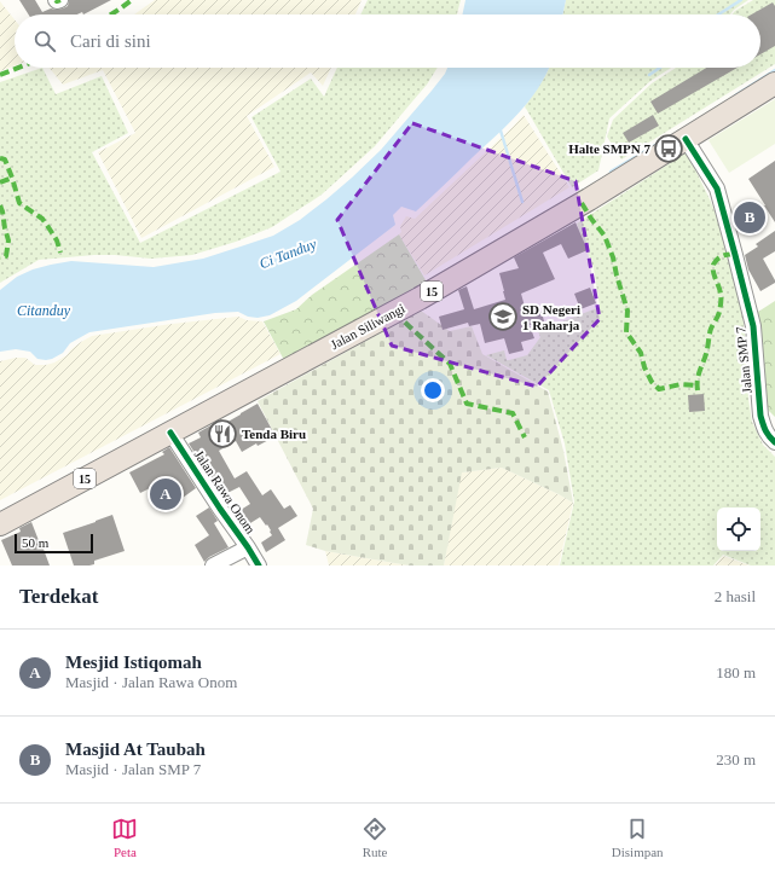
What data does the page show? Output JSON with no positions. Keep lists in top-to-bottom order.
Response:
{
  "streets": {
    "highway": ["15", "Jalan Siliwangi"],
    "street": ["Jalan SMP 7", "Jalan Rawa Onom"]
  },
  "crossings": [
    ["Jalan Siliwangi", "Jalan SMP 7"],
    ["Jalan Siliwangi", "Jalan Rawa Onom"]
  ],
  "water": ["Ci Tanduy", "Citanduy"],
  "places": {
    "bus stop": ["Halte SMPN 7"],
    "school or university": ["SD Negeri 1 Raharja"],
    "restaurant": ["Tenda Biru"]
  },
  "scale_bar": "50 m",
  "page": {
    "search": "Cari di sini",
    "pins": ["B", "A"],
    "scale": "50 m",
    "heading": ["Terdekat", "2 hasil"],
    "list": [
      {
        "mark": "A",
        "name": "Mesjid Istiqomah",
        "note": "Masjid · Jalan Rawa Onom",
        "value": "180 m"
      },
      {
        "mark": "B",
        "name": "Masjid At Taubah",
        "note": "Masjid · Jalan SMP 7",
        "value": "230 m"
      }
    ],
    "nav": ["Peta", "Rute", "Disimpan"]
  }
}
